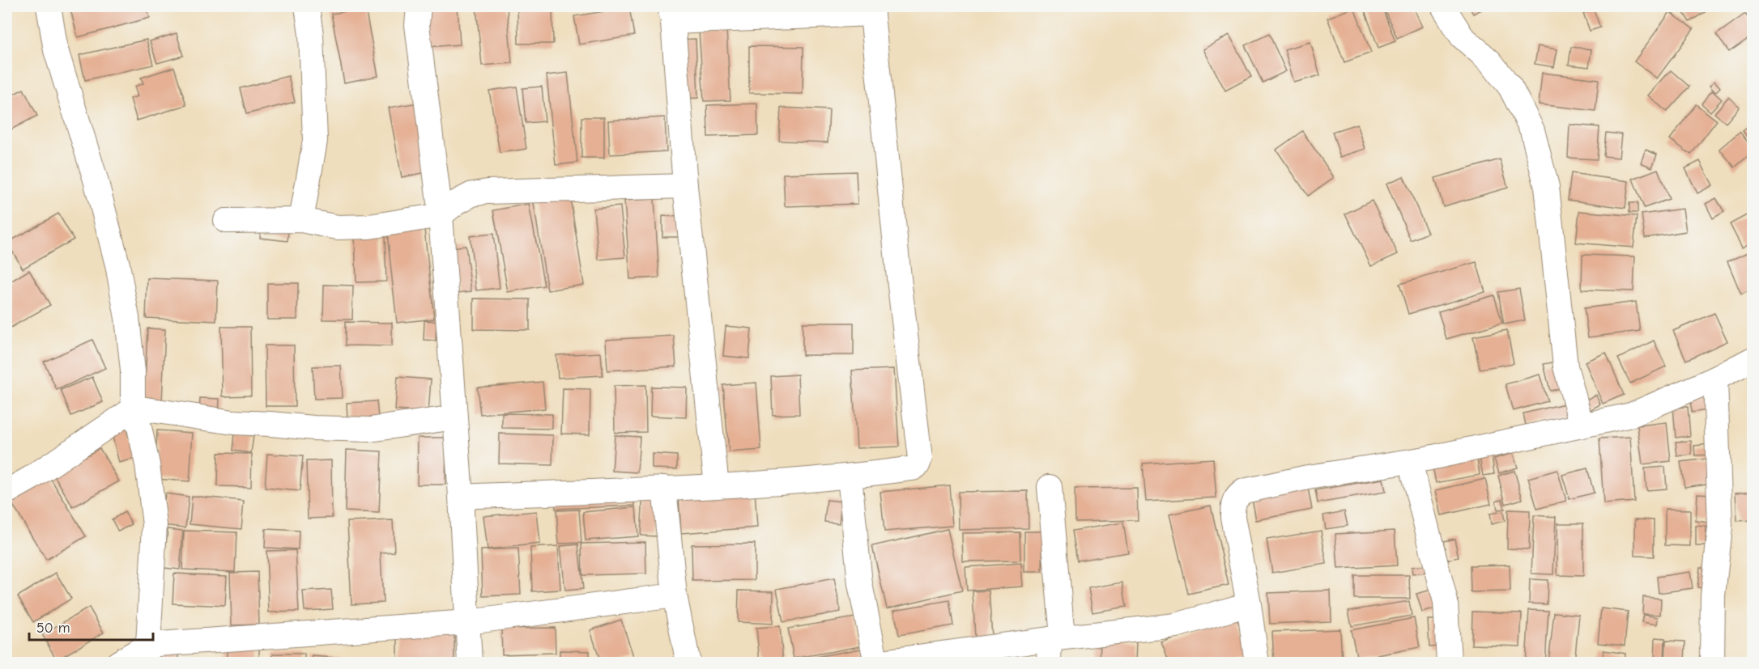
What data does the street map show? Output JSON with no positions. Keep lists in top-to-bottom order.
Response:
{
  "scale_bar": "50 m"
}
